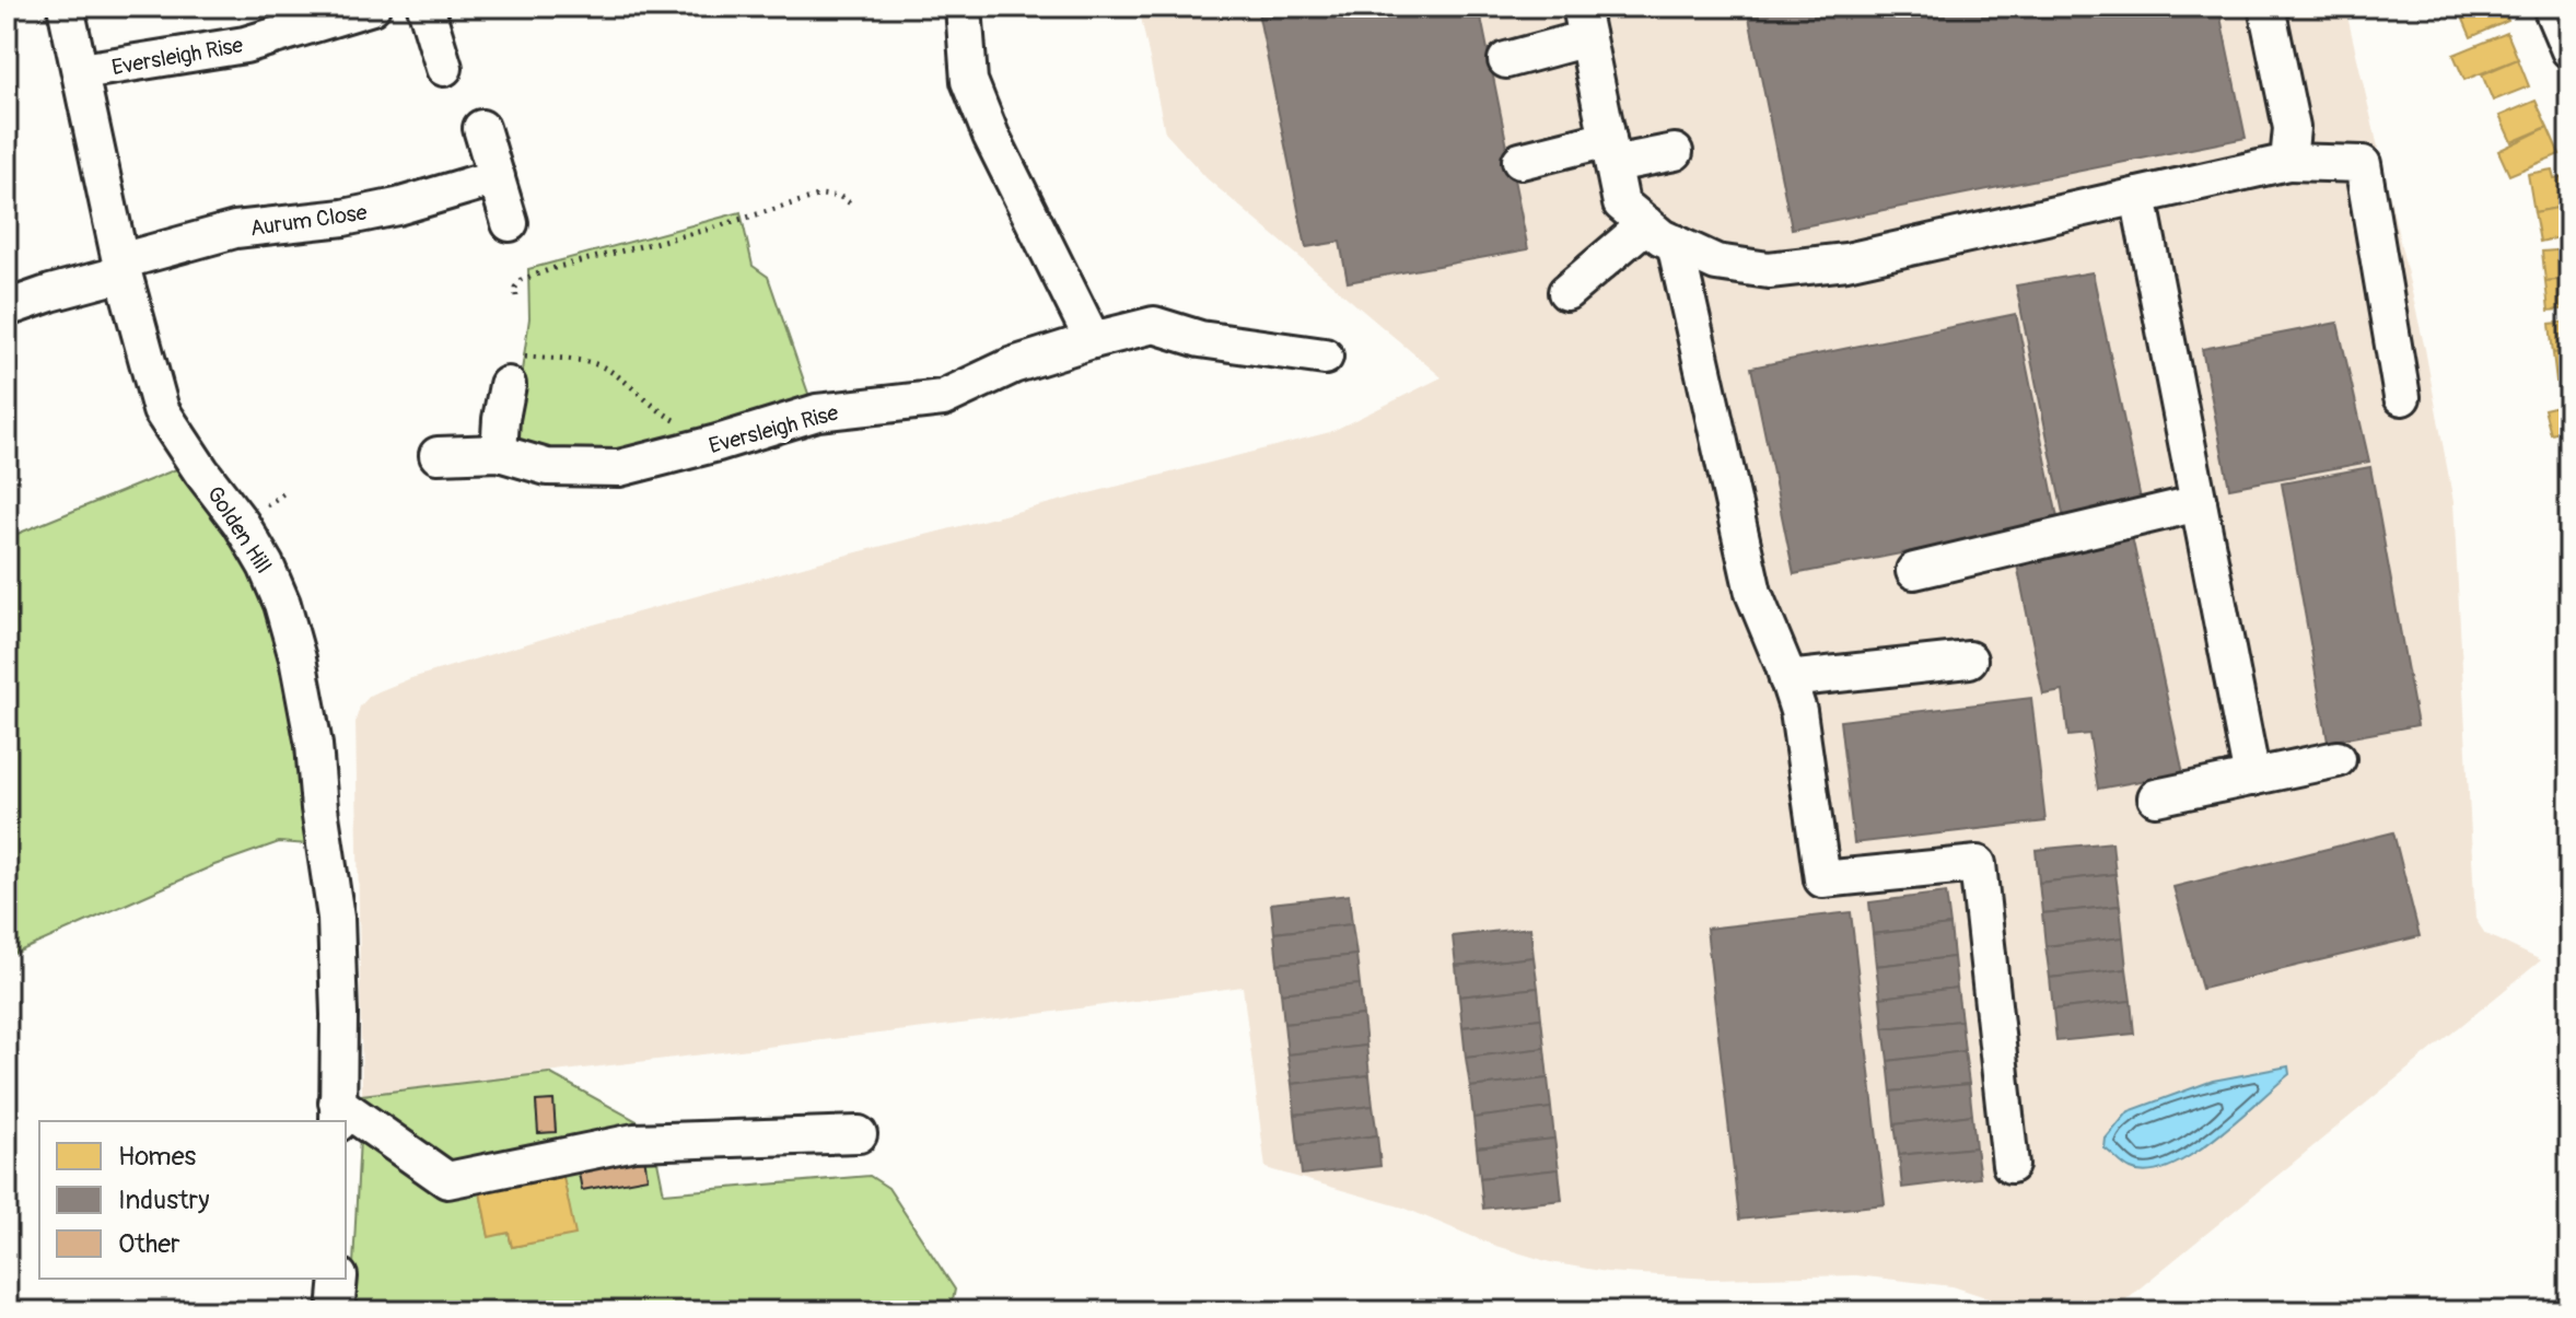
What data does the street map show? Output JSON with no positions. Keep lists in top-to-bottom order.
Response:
{
  "streets": {
    "street": ["Eversleigh Rise", "Aurum Close", "Golden Hill"]
  },
  "crossings": [
    ["Eversleigh Rise", "Golden Hill"],
    ["Aurum Close", "Golden Hill"]
  ],
  "legend": ["Homes", "Industry", "Other"]
}
